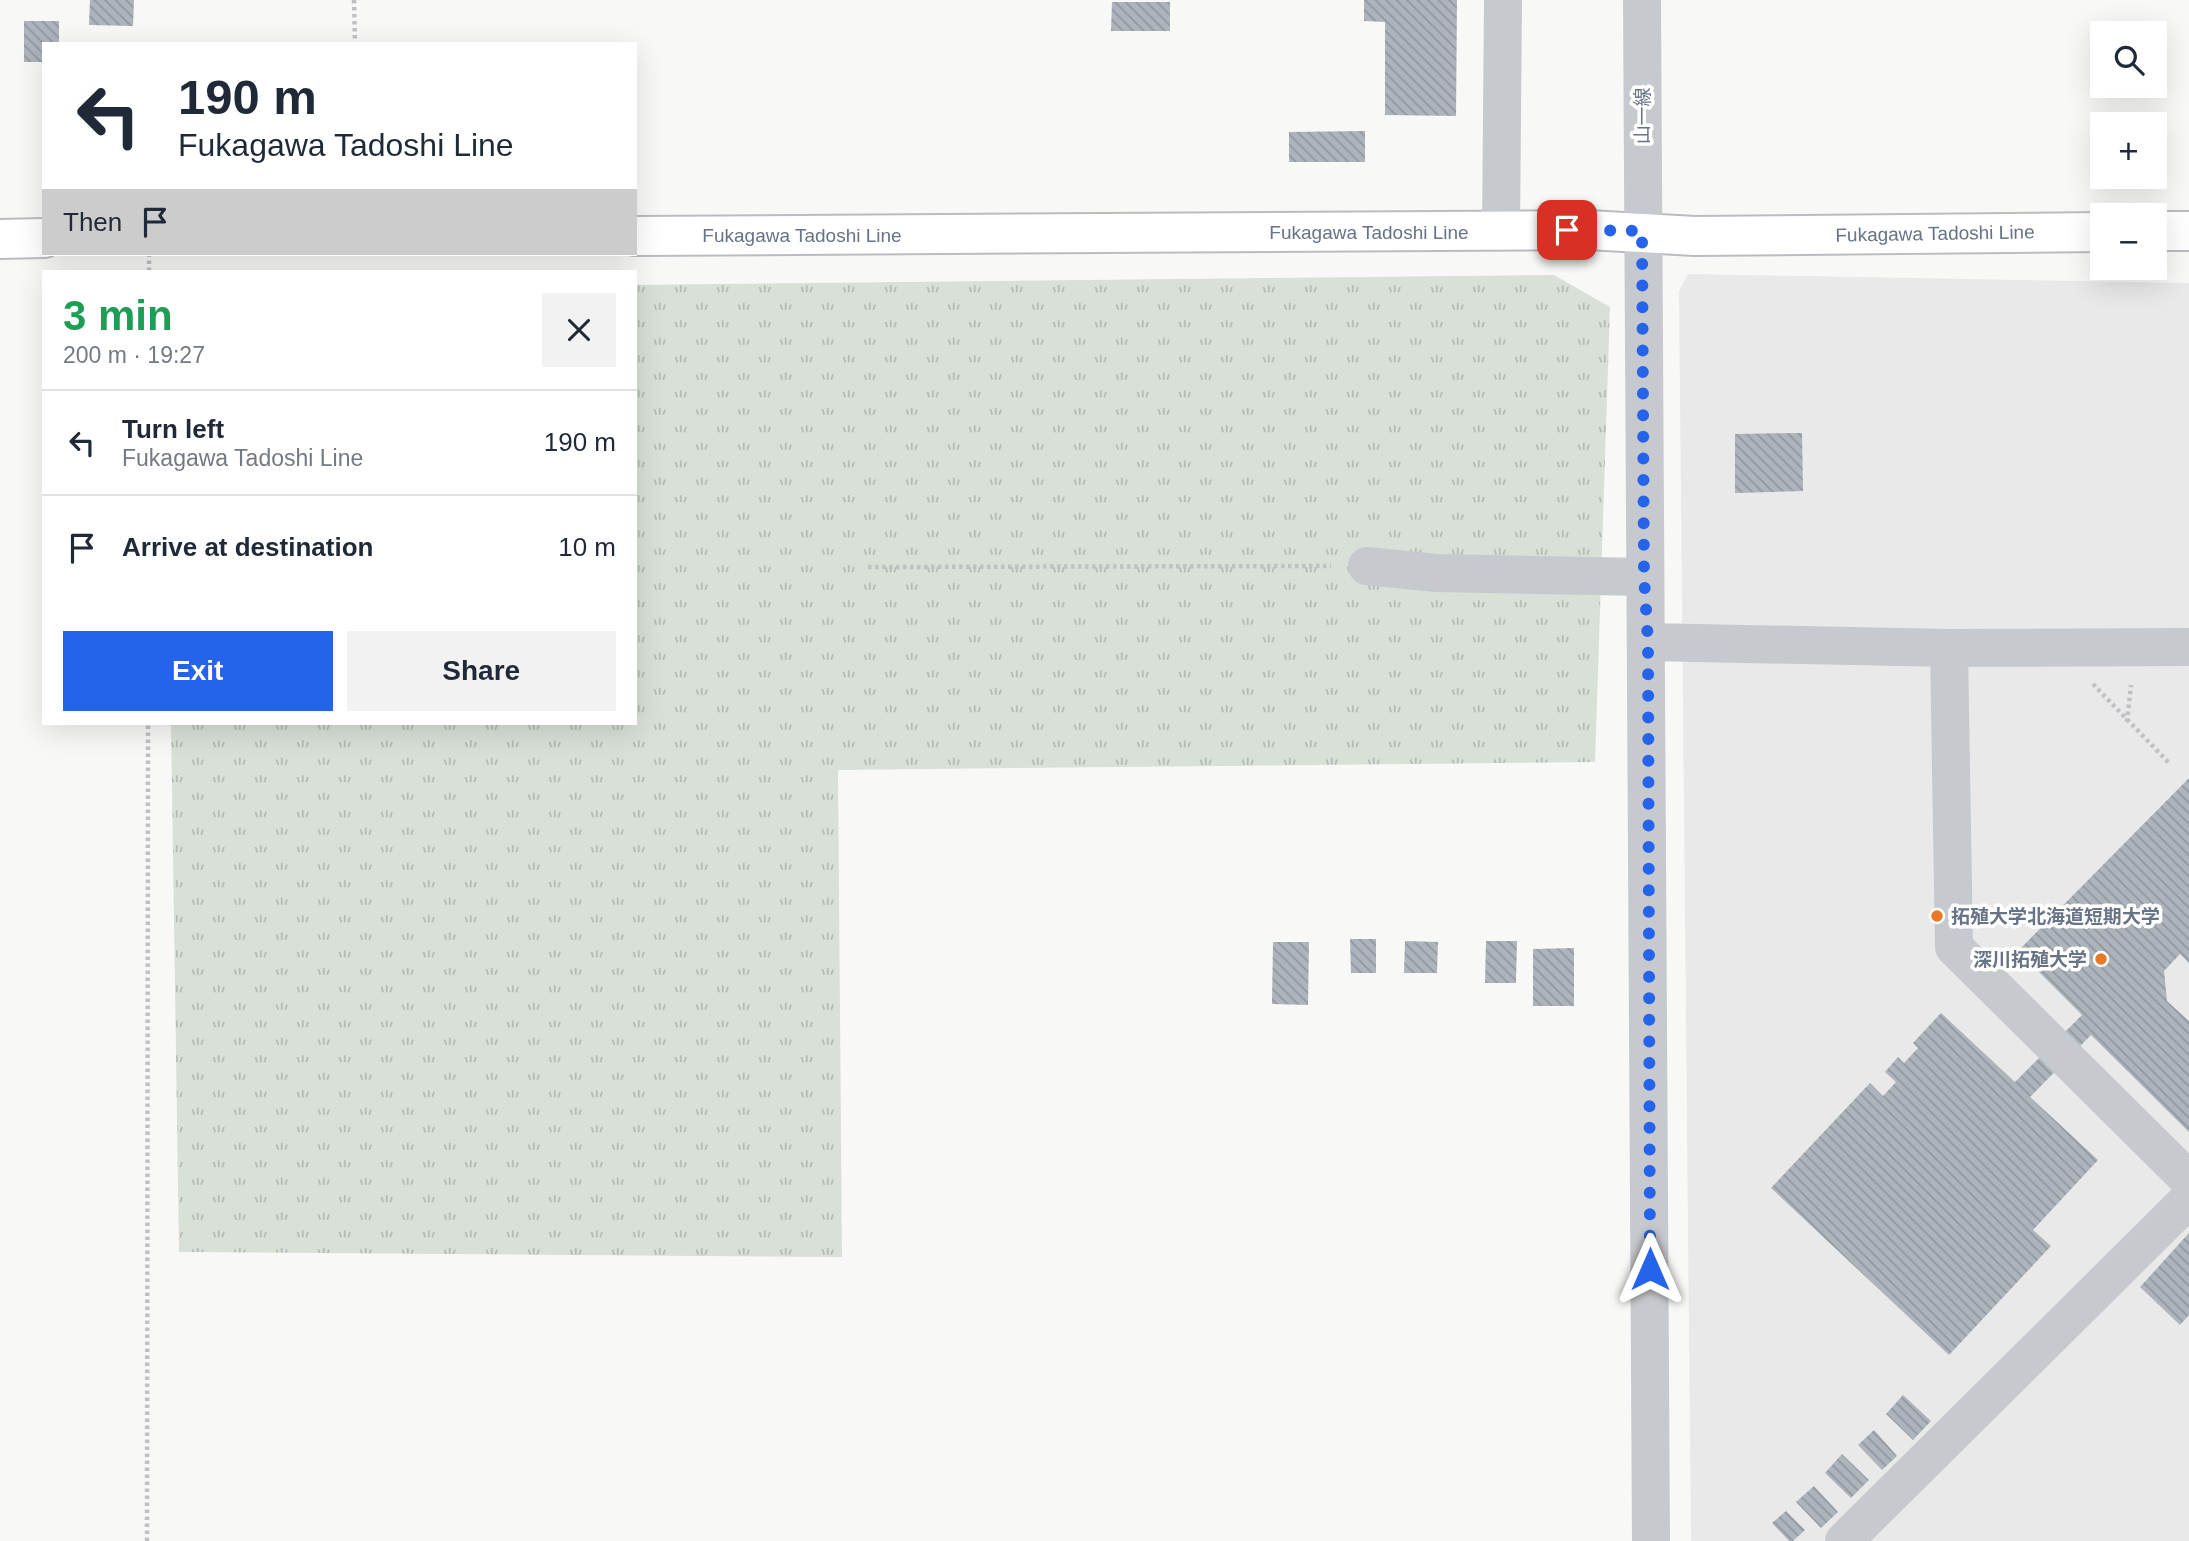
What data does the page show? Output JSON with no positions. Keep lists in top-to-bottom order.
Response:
{
  "streets": {
    "main road": ["Fukagawa Tadoshi Line"],
    "street": ["山一線"]
  },
  "crossings": [
    ["山一線", "Fukagawa Tadoshi Line"]
  ],
  "places": ["拓殖大学北海道短期大学", "深川拓殖大学"],
  "page": {
    "map_buttons": ["+", "−"],
    "turn": ["190 m", "Fukagawa Tadoshi Line"],
    "then": "Then",
    "heading": ["3 min", "200 m · 19:27"],
    "list": [
      {
        "name": "Turn left",
        "note": "Fukagawa Tadoshi Line",
        "value": "190 m"
      },
      {
        "name": "Arrive at destination",
        "value": "10 m"
      }
    ],
    "buttons": ["Exit", "Share"]
  }
}
